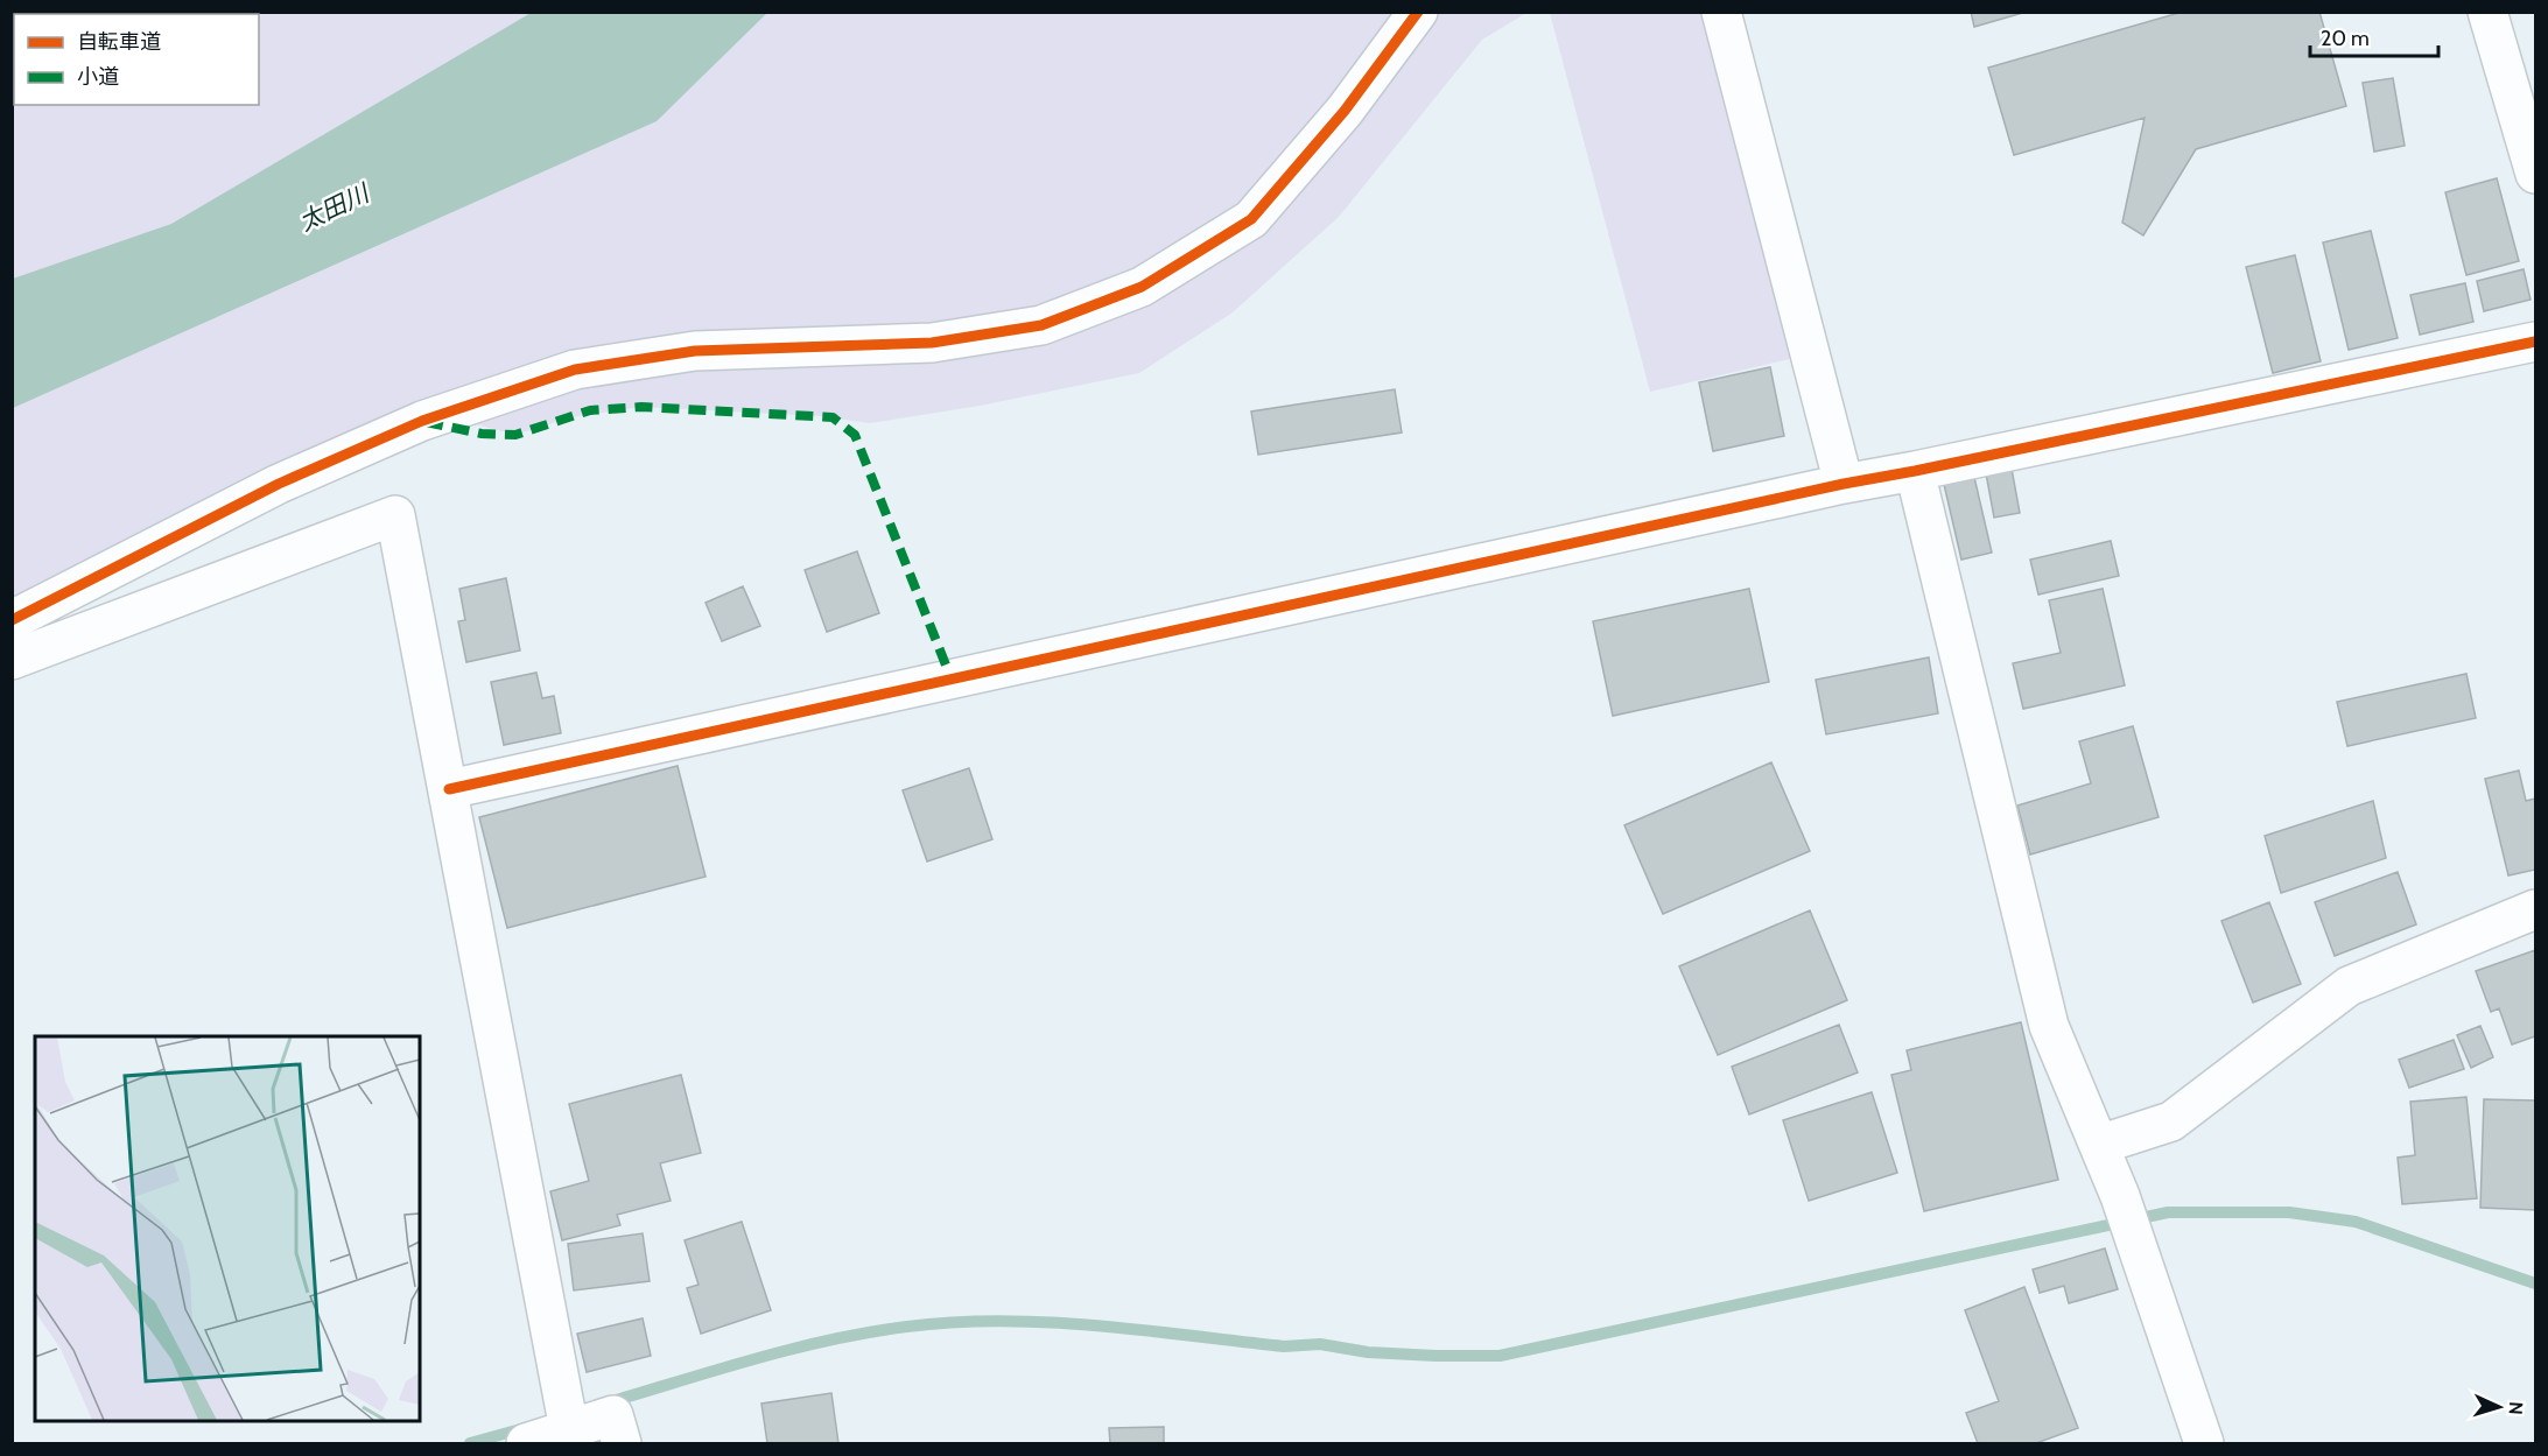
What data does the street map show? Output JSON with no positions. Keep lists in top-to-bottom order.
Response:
{
  "water": ["太田川"],
  "legend": ["自転車道", "小道"],
  "scale_bar": "20 m",
  "north": "right"
}
